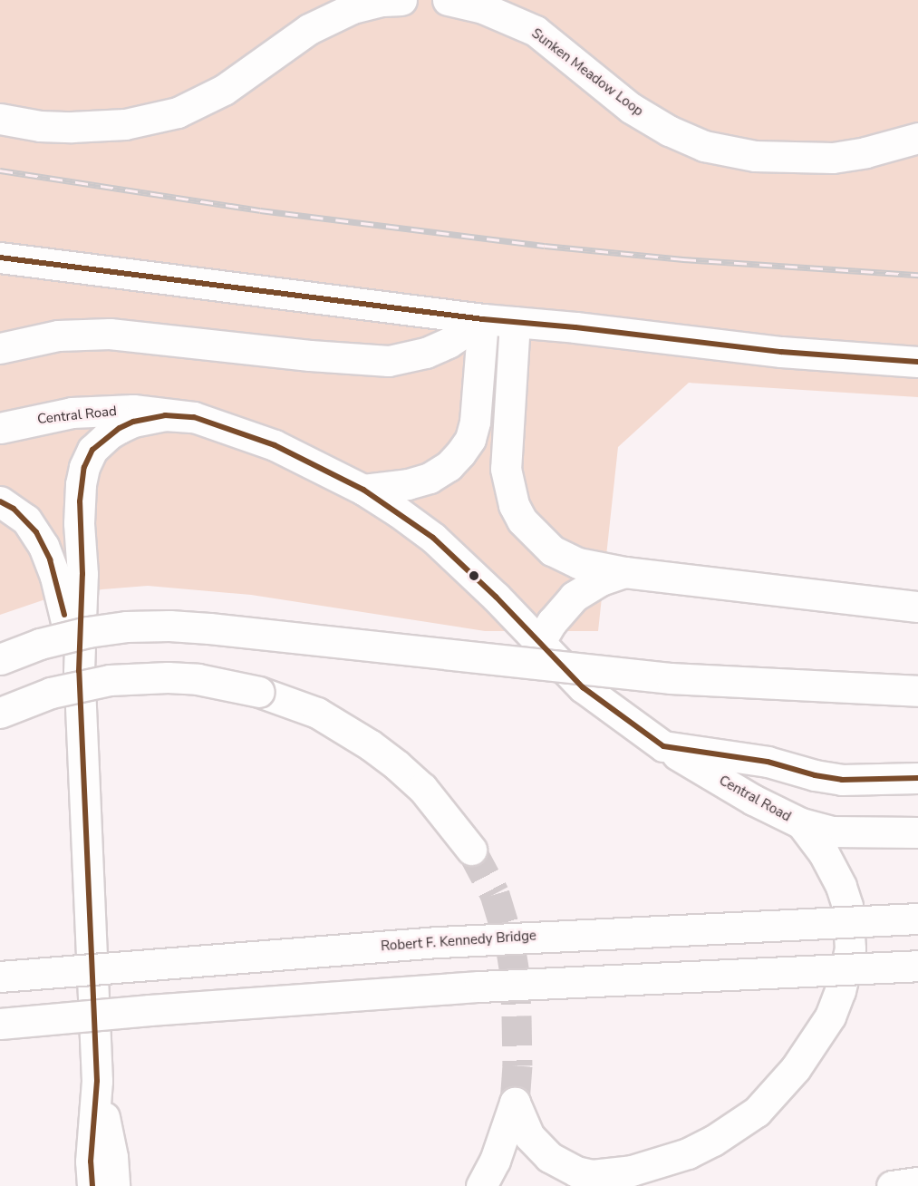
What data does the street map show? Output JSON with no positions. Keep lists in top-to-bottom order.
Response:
{
  "streets": {
    "main road": ["Sunken Meadow Loop", "Central Road", "Robert F. Kennedy Bridge"]
  }
}
